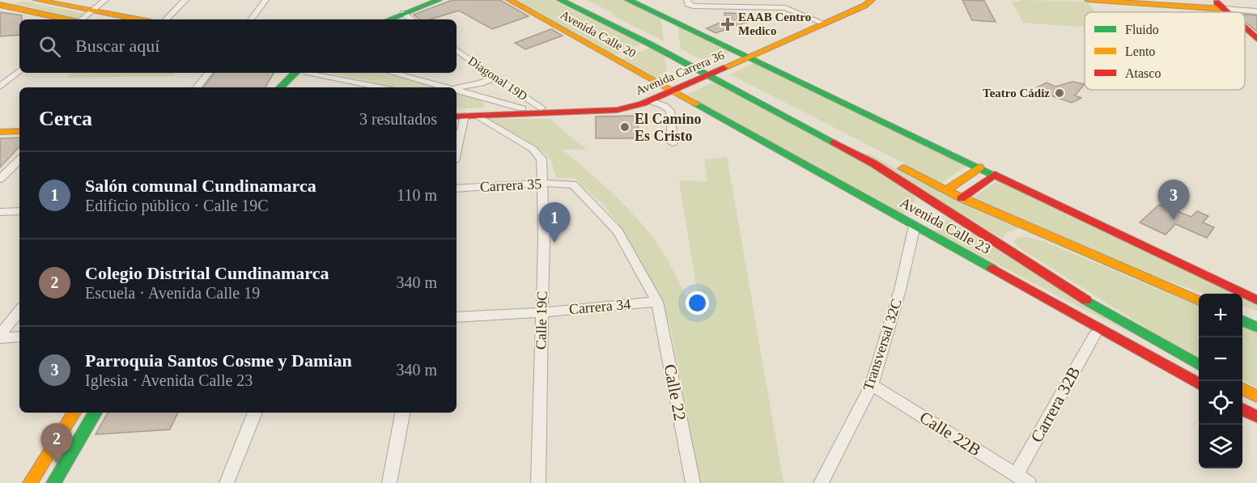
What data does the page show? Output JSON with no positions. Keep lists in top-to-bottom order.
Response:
{
  "streets": {
    "main road": ["Avenida Calle 20", "Avenida Carrera 36", "Avenida Calle 23"],
    "street": [
      "Diagonal 19D",
      "Carrera 35",
      "Carrera 34",
      "Calle 19C",
      "Transversal 32C",
      "Calle 22",
      "Carrera 32B",
      "Calle 22B"
    ]
  },
  "crossings": [
    ["Avenida Calle 20", "Avenida Carrera 36"],
    ["Avenida Calle 20", "Avenida Calle 23"],
    ["Avenida Carrera 36", "Diagonal 19D"],
    ["Avenida Carrera 36", "Avenida Calle 23"],
    ["Avenida Carrera 36", "Calle 19C"],
    ["Carrera 35", "Calle 19C"],
    ["Carrera 35", "Calle 22"],
    ["Avenida Calle 23", "Transversal 32C"],
    ["Carrera 34", "Calle 19C"],
    ["Carrera 34", "Calle 22"],
    ["Transversal 32C", "Calle 22B"],
    ["Carrera 32B", "Calle 22B"]
  ],
  "places": {
    "health": ["EAAB Centro Medico"],
    "other": ["Teatro Cádiz", "El Camino Es Cristo"]
  },
  "legend": ["Fluido", "Lento", "Atasco"],
  "page": {
    "search": "Buscar aquí",
    "heading": ["Cerca", "3 resultados"],
    "list": [
      {
        "mark": "1",
        "name": "Salón comunal Cundinamarca",
        "note": "Edificio público · Calle 19C",
        "value": "110 m"
      },
      {
        "mark": "2",
        "name": "Colegio Distrital Cundinamarca",
        "note": "Escuela · Avenida Calle 19",
        "value": "340 m"
      },
      {
        "mark": "3",
        "name": "Parroquia Santos Cosme y Damian",
        "note": "Iglesia · Avenida Calle 23",
        "value": "340 m"
      }
    ],
    "pins": ["3", "1", "2"],
    "map_buttons": ["+", "−"]
  }
}
